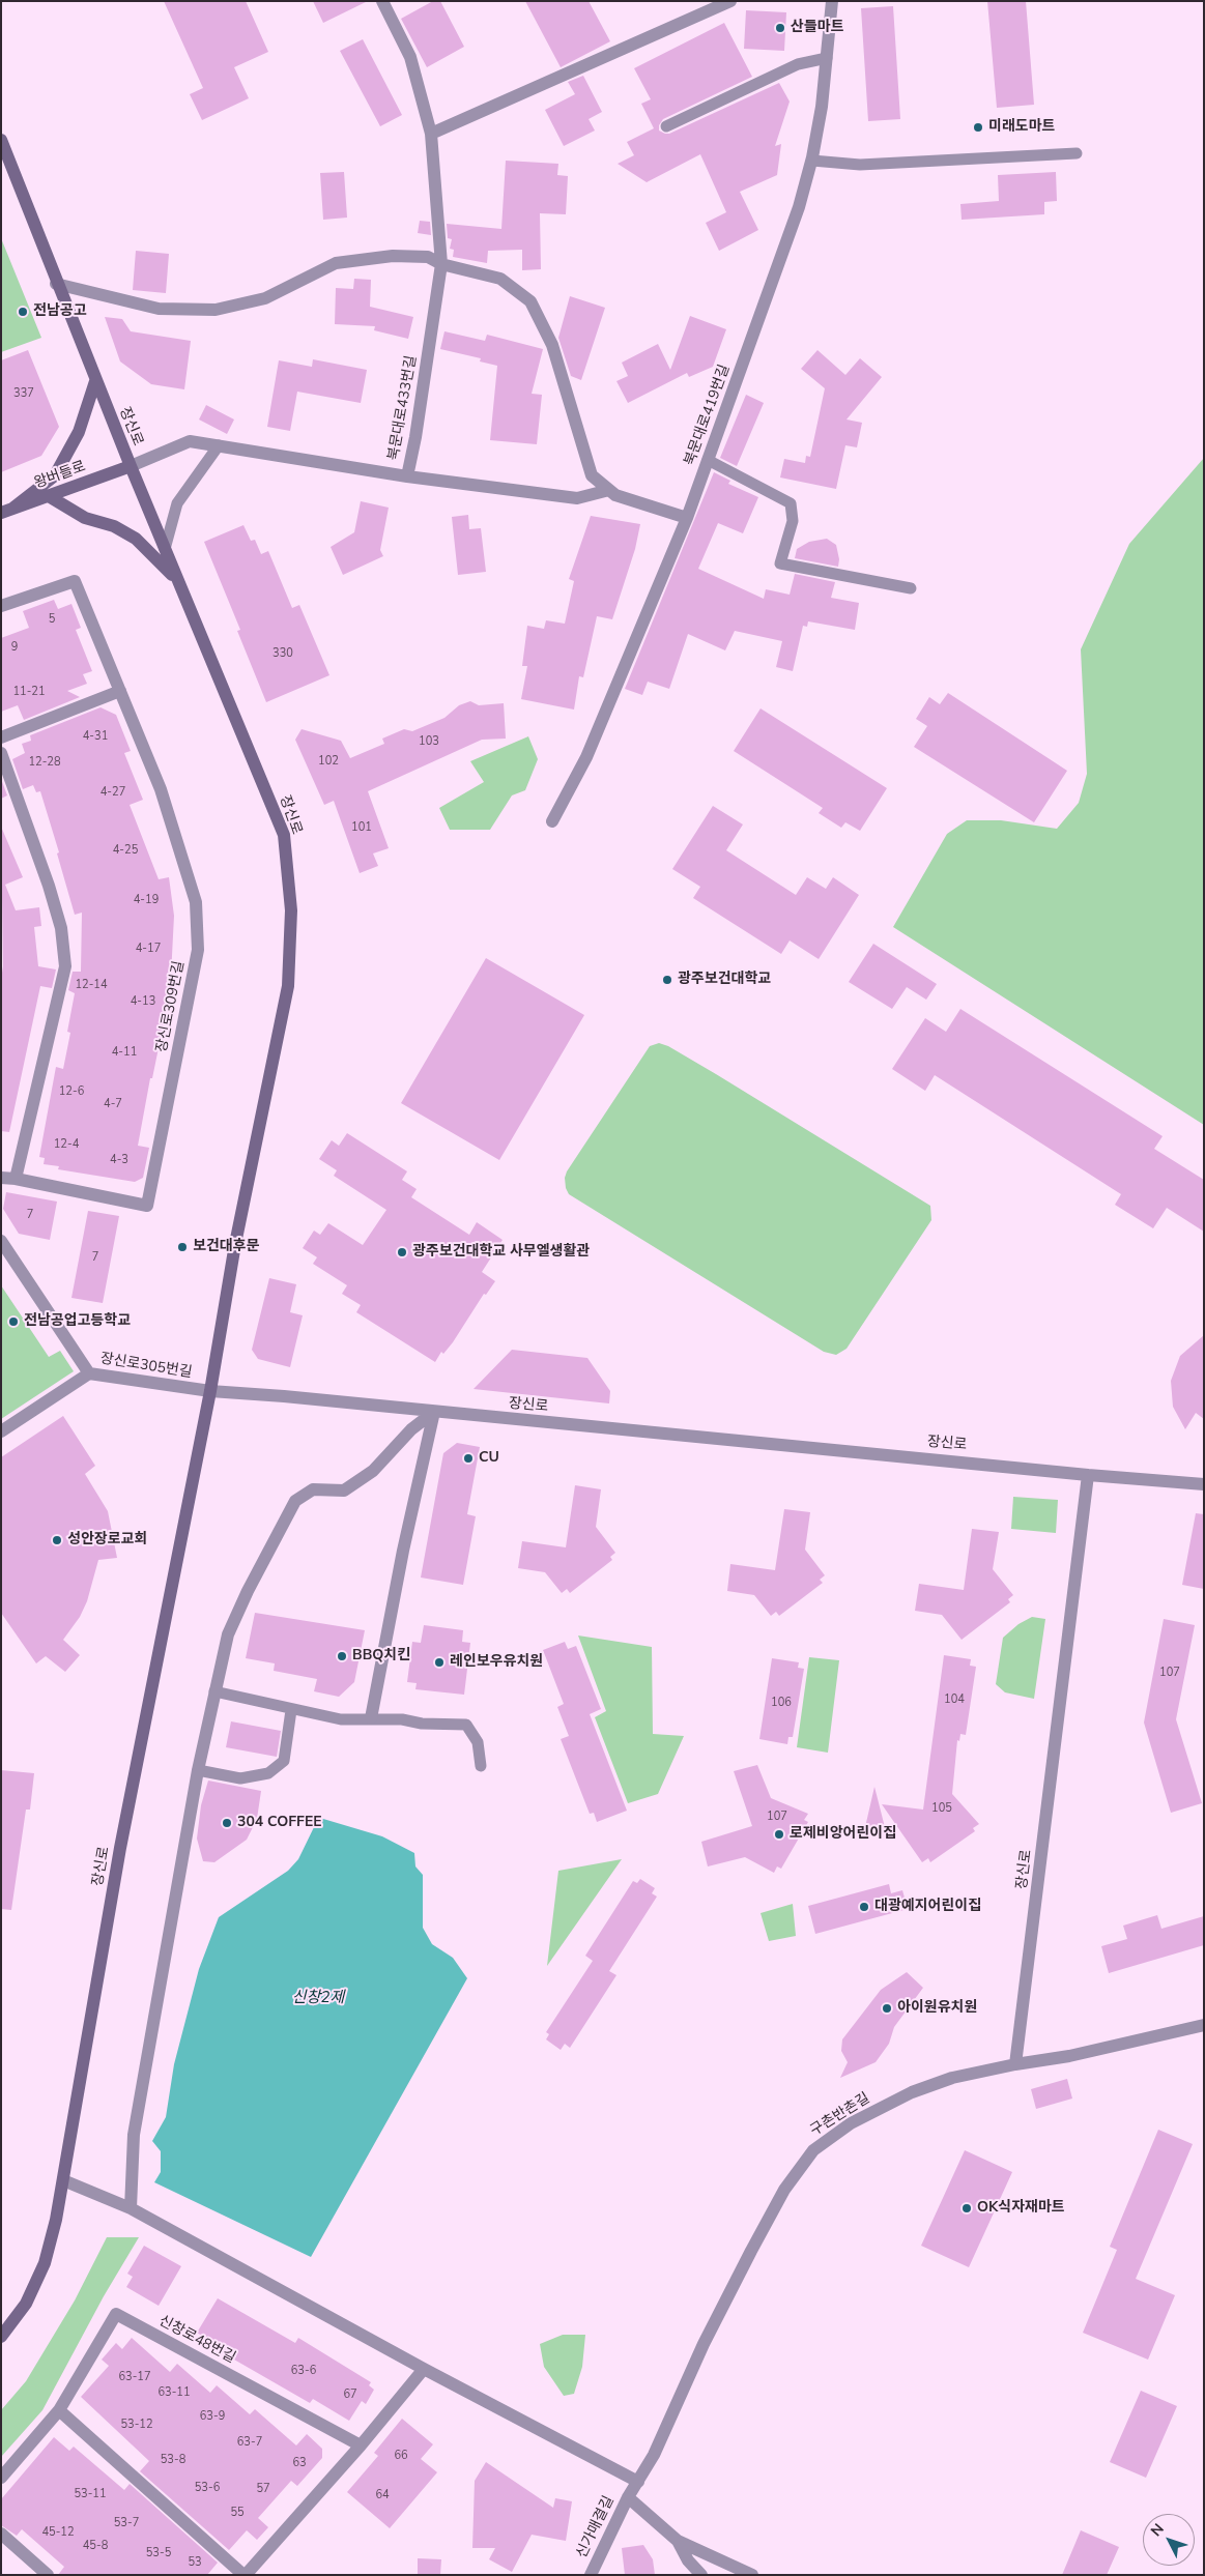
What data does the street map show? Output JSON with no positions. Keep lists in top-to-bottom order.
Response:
{
  "streets": {
    "main road": ["장신로", "왕버들로"],
    "street": [
      "북문대로433번길",
      "북문대로419번길",
      "장신로309번길",
      "장신로305번길",
      "구촌반촌길",
      "신창로48번길",
      "신가매결길"
    ]
  },
  "crossings": [
    ["장신로", "왕버들로"],
    ["장신로", "장신로305번길"],
    ["장신로", "구촌반촌길"],
    ["구촌반촌길", "신가매결길"]
  ],
  "water": ["신창2제"],
  "places": [
    "산들마트",
    "미래도마트",
    "전남공고",
    "광주보건대학교",
    "보건대후문",
    "광주보건대학교 사무엘생활관",
    "전남공업고등학교",
    "CU",
    "성안장로교회",
    "BBQ치킨",
    "레인보우유치원",
    "304 COFFEE",
    "로제비앙어린이집",
    "대광예지어린이집",
    "아이원유치원",
    "OK식자재마트"
  ],
  "house_numbers": [
    "337",
    "5",
    "9",
    "330",
    "11-21",
    "4-31",
    "103",
    "102",
    "12-28",
    "4-27",
    "101",
    "4-25",
    "4-19",
    "4-17",
    "12-14",
    "4-13",
    "4-11",
    "12-6",
    "4-7",
    "12-4",
    "4-3",
    "7",
    "7",
    "107",
    "104",
    "106",
    "105",
    "107",
    "63-6",
    "63-17",
    "63-11",
    "67",
    "63-9",
    "53-12",
    "63-7",
    "66",
    "53-8",
    "63",
    "53-6",
    "57",
    "53-11",
    "64",
    "55",
    "53-7",
    "45-12",
    "45-8",
    "53-5",
    "53"
  ],
  "north": "top left"
}
